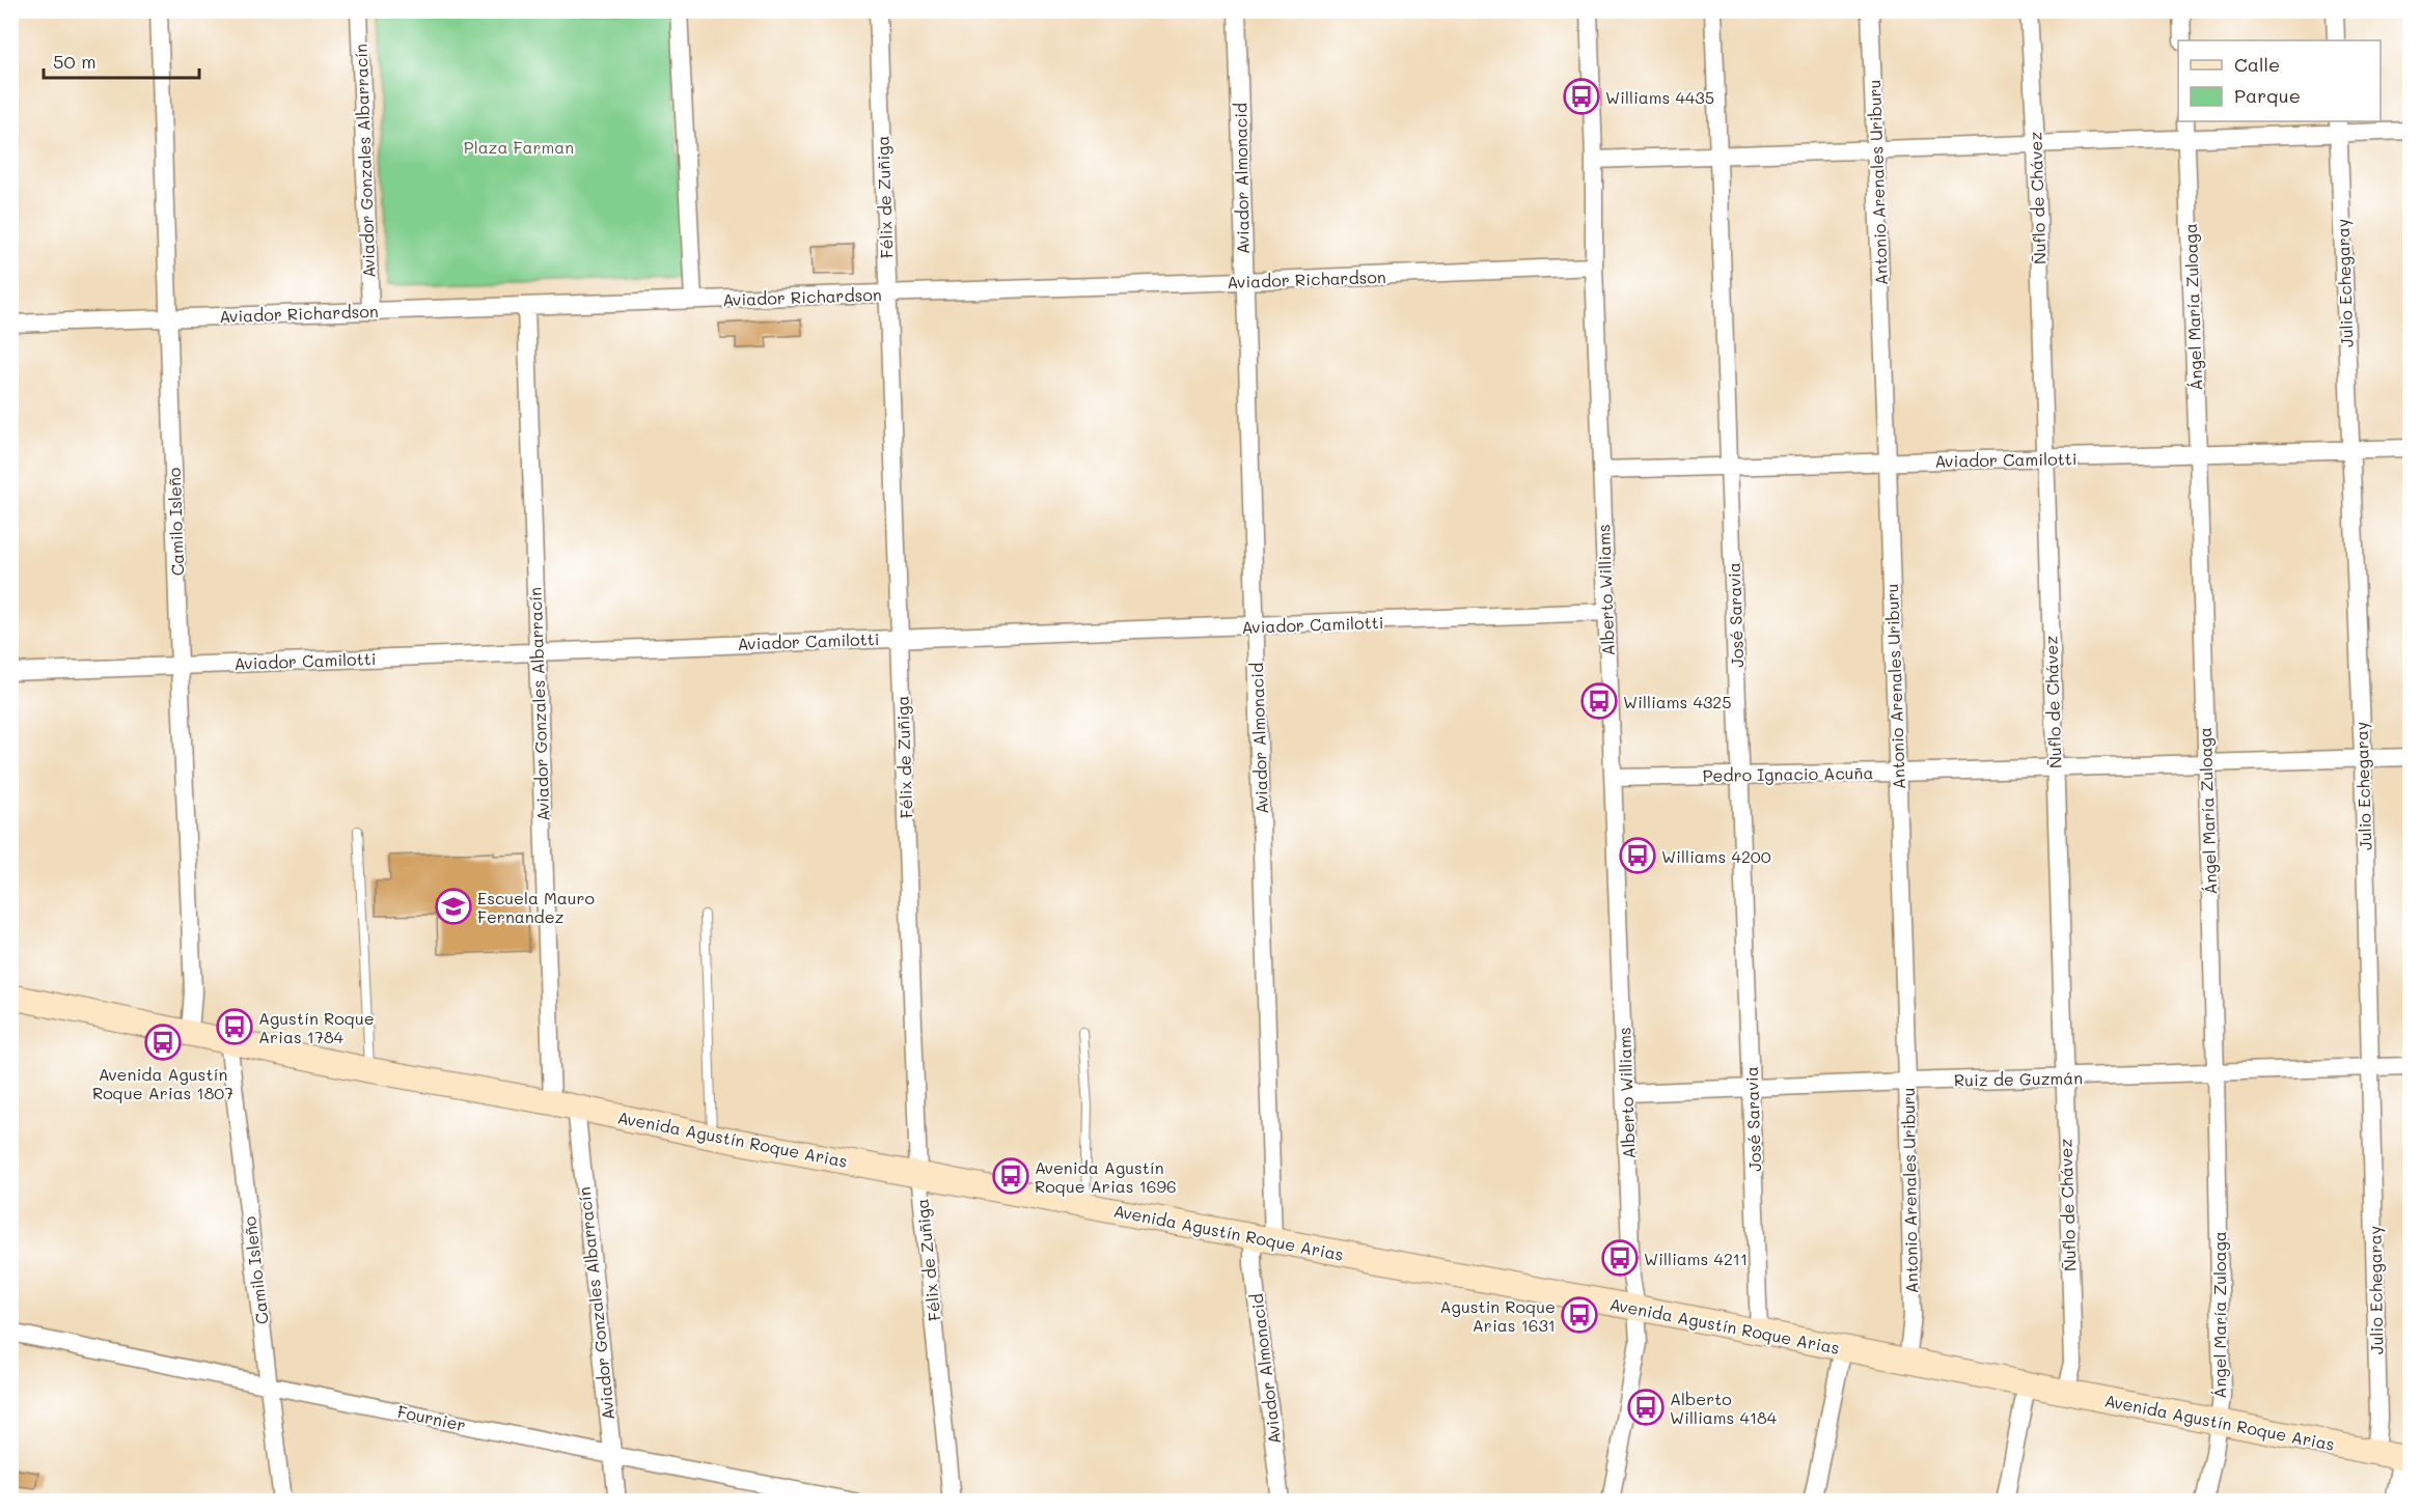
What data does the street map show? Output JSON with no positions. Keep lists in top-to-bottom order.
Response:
{
  "streets": {
    "main road": ["Avenida Agustín Roque Arias"],
    "street": [
      "Aviador Gonzales Albarracín",
      "Aviador Almonacid",
      "Antonio Arenales Uriburu",
      "Félix de Zuñiga",
      "Ñuflo de Chávez",
      "Aviador Richardson",
      "Julio Echegaray",
      "Ángel María Zuloaga",
      "Aviador Camilotti",
      "Camilo Isleño",
      "Alberto Williams",
      "José Saravia",
      "Pedro Ignacio Acuña",
      "Ruiz de Guzmán",
      "Fournier"
    ]
  },
  "crossings": [
    ["Aviador Gonzales Albarracín", "Aviador Richardson"],
    ["Aviador Gonzales Albarracín", "Aviador Camilotti"],
    ["Aviador Gonzales Albarracín", "Avenida Agustín Roque Arias"],
    ["Aviador Gonzales Albarracín", "Fournier"],
    ["Aviador Almonacid", "Aviador Richardson"],
    ["Aviador Almonacid", "Aviador Camilotti"],
    ["Aviador Almonacid", "Avenida Agustín Roque Arias"],
    ["Antonio Arenales Uriburu", "Aviador Camilotti"],
    ["Antonio Arenales Uriburu", "Pedro Ignacio Acuña"],
    ["Antonio Arenales Uriburu", "Ruiz de Guzmán"],
    ["Antonio Arenales Uriburu", "Avenida Agustín Roque Arias"],
    ["Félix de Zuñiga", "Aviador Richardson"],
    ["Félix de Zuñiga", "Aviador Camilotti"],
    ["Félix de Zuñiga", "Avenida Agustín Roque Arias"],
    ["Ñuflo de Chávez", "Aviador Camilotti"],
    ["Ñuflo de Chávez", "Pedro Ignacio Acuña"],
    ["Ñuflo de Chávez", "Ruiz de Guzmán"],
    ["Ñuflo de Chávez", "Avenida Agustín Roque Arias"],
    ["Aviador Richardson", "Camilo Isleño"],
    ["Aviador Richardson", "Alberto Williams"],
    ["Julio Echegaray", "Aviador Camilotti"],
    ["Julio Echegaray", "Pedro Ignacio Acuña"],
    ["Julio Echegaray", "Ruiz de Guzmán"],
    ["Julio Echegaray", "Avenida Agustín Roque Arias"],
    ["Ángel María Zuloaga", "Aviador Camilotti"],
    ["Ángel María Zuloaga", "Pedro Ignacio Acuña"],
    ["Ángel María Zuloaga", "Ruiz de Guzmán"],
    ["Ángel María Zuloaga", "Avenida Agustín Roque Arias"],
    ["Aviador Camilotti", "Camilo Isleño"],
    ["Aviador Camilotti", "Alberto Williams"],
    ["Aviador Camilotti", "José Saravia"],
    ["Camilo Isleño", "Avenida Agustín Roque Arias"],
    ["Camilo Isleño", "Fournier"],
    ["Alberto Williams", "Pedro Ignacio Acuña"],
    ["Alberto Williams", "Ruiz de Guzmán"],
    ["Alberto Williams", "Avenida Agustín Roque Arias"],
    ["José Saravia", "Pedro Ignacio Acuña"],
    ["José Saravia", "Ruiz de Guzmán"],
    ["José Saravia", "Avenida Agustín Roque Arias"]
  ],
  "parks": ["Plaza Farman"],
  "places": {
    "bus stop": [
      "Williams 4435",
      "Williams 4325",
      "Williams 4200",
      "Agustín Roque Arias 1784",
      "Avenida Agustín Roque Arias 1807",
      "Avenida Agustín Roque Arias 1696",
      "Williams 4211",
      "Agustin Roque Arias 1631",
      "Alberto Williams 4184"
    ],
    "school or university": ["Escuela Mauro Fernandez"]
  },
  "legend": ["Calle", "Parque"],
  "scale_bar": "50 m"
}
